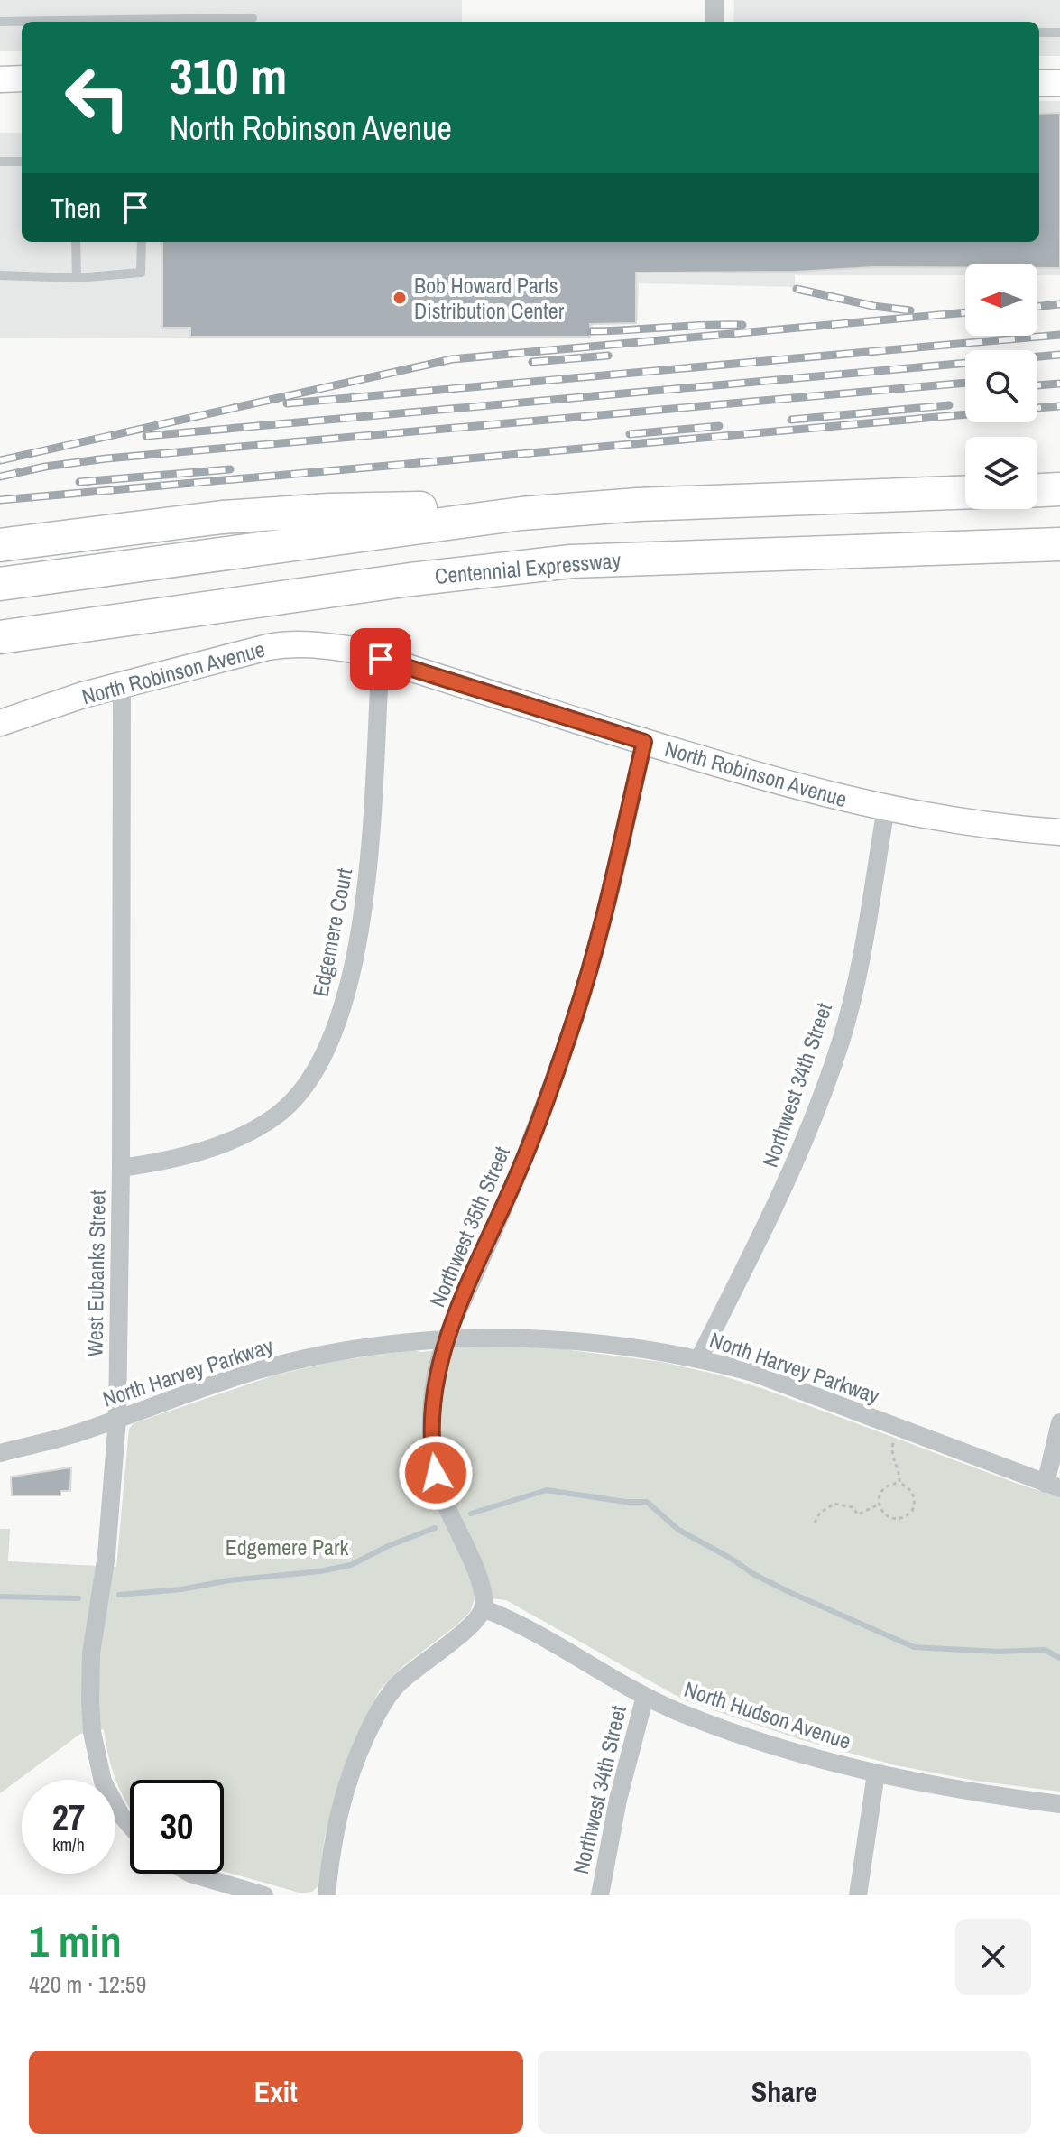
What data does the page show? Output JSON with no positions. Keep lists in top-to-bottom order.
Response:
{
  "streets": {
    "highway": ["Centennial Expressway"],
    "street": [
      "North Robinson Avenue",
      "Edgemere Court",
      "Northwest 34th Street",
      "Northwest 35th Street",
      "West Eubanks Street",
      "North Harvey Parkway",
      "North Hudson Avenue"
    ]
  },
  "crossings": [
    ["North Robinson Avenue", "Edgemere Court"],
    ["North Robinson Avenue", "Northwest 34th Street"],
    ["North Robinson Avenue", "Northwest 35th Street"],
    ["North Robinson Avenue", "West Eubanks Street"],
    ["Edgemere Court", "West Eubanks Street"],
    ["Northwest 34th Street", "North Harvey Parkway"],
    ["Northwest 34th Street", "North Hudson Avenue"],
    ["Northwest 35th Street", "North Harvey Parkway"],
    ["Northwest 35th Street", "North Hudson Avenue"],
    ["West Eubanks Street", "North Harvey Parkway"]
  ],
  "parks": ["Edgemere Park"],
  "places": ["Bob Howard Parts Distribution Center"],
  "north": "left",
  "page": {
    "turn": ["310 m", "North Robinson Avenue"],
    "then": "Then",
    "speed": "27 km/h",
    "limit": "30",
    "heading": ["1 min", "420 m · 12:59"],
    "buttons": ["Exit", "Share"]
  }
}
